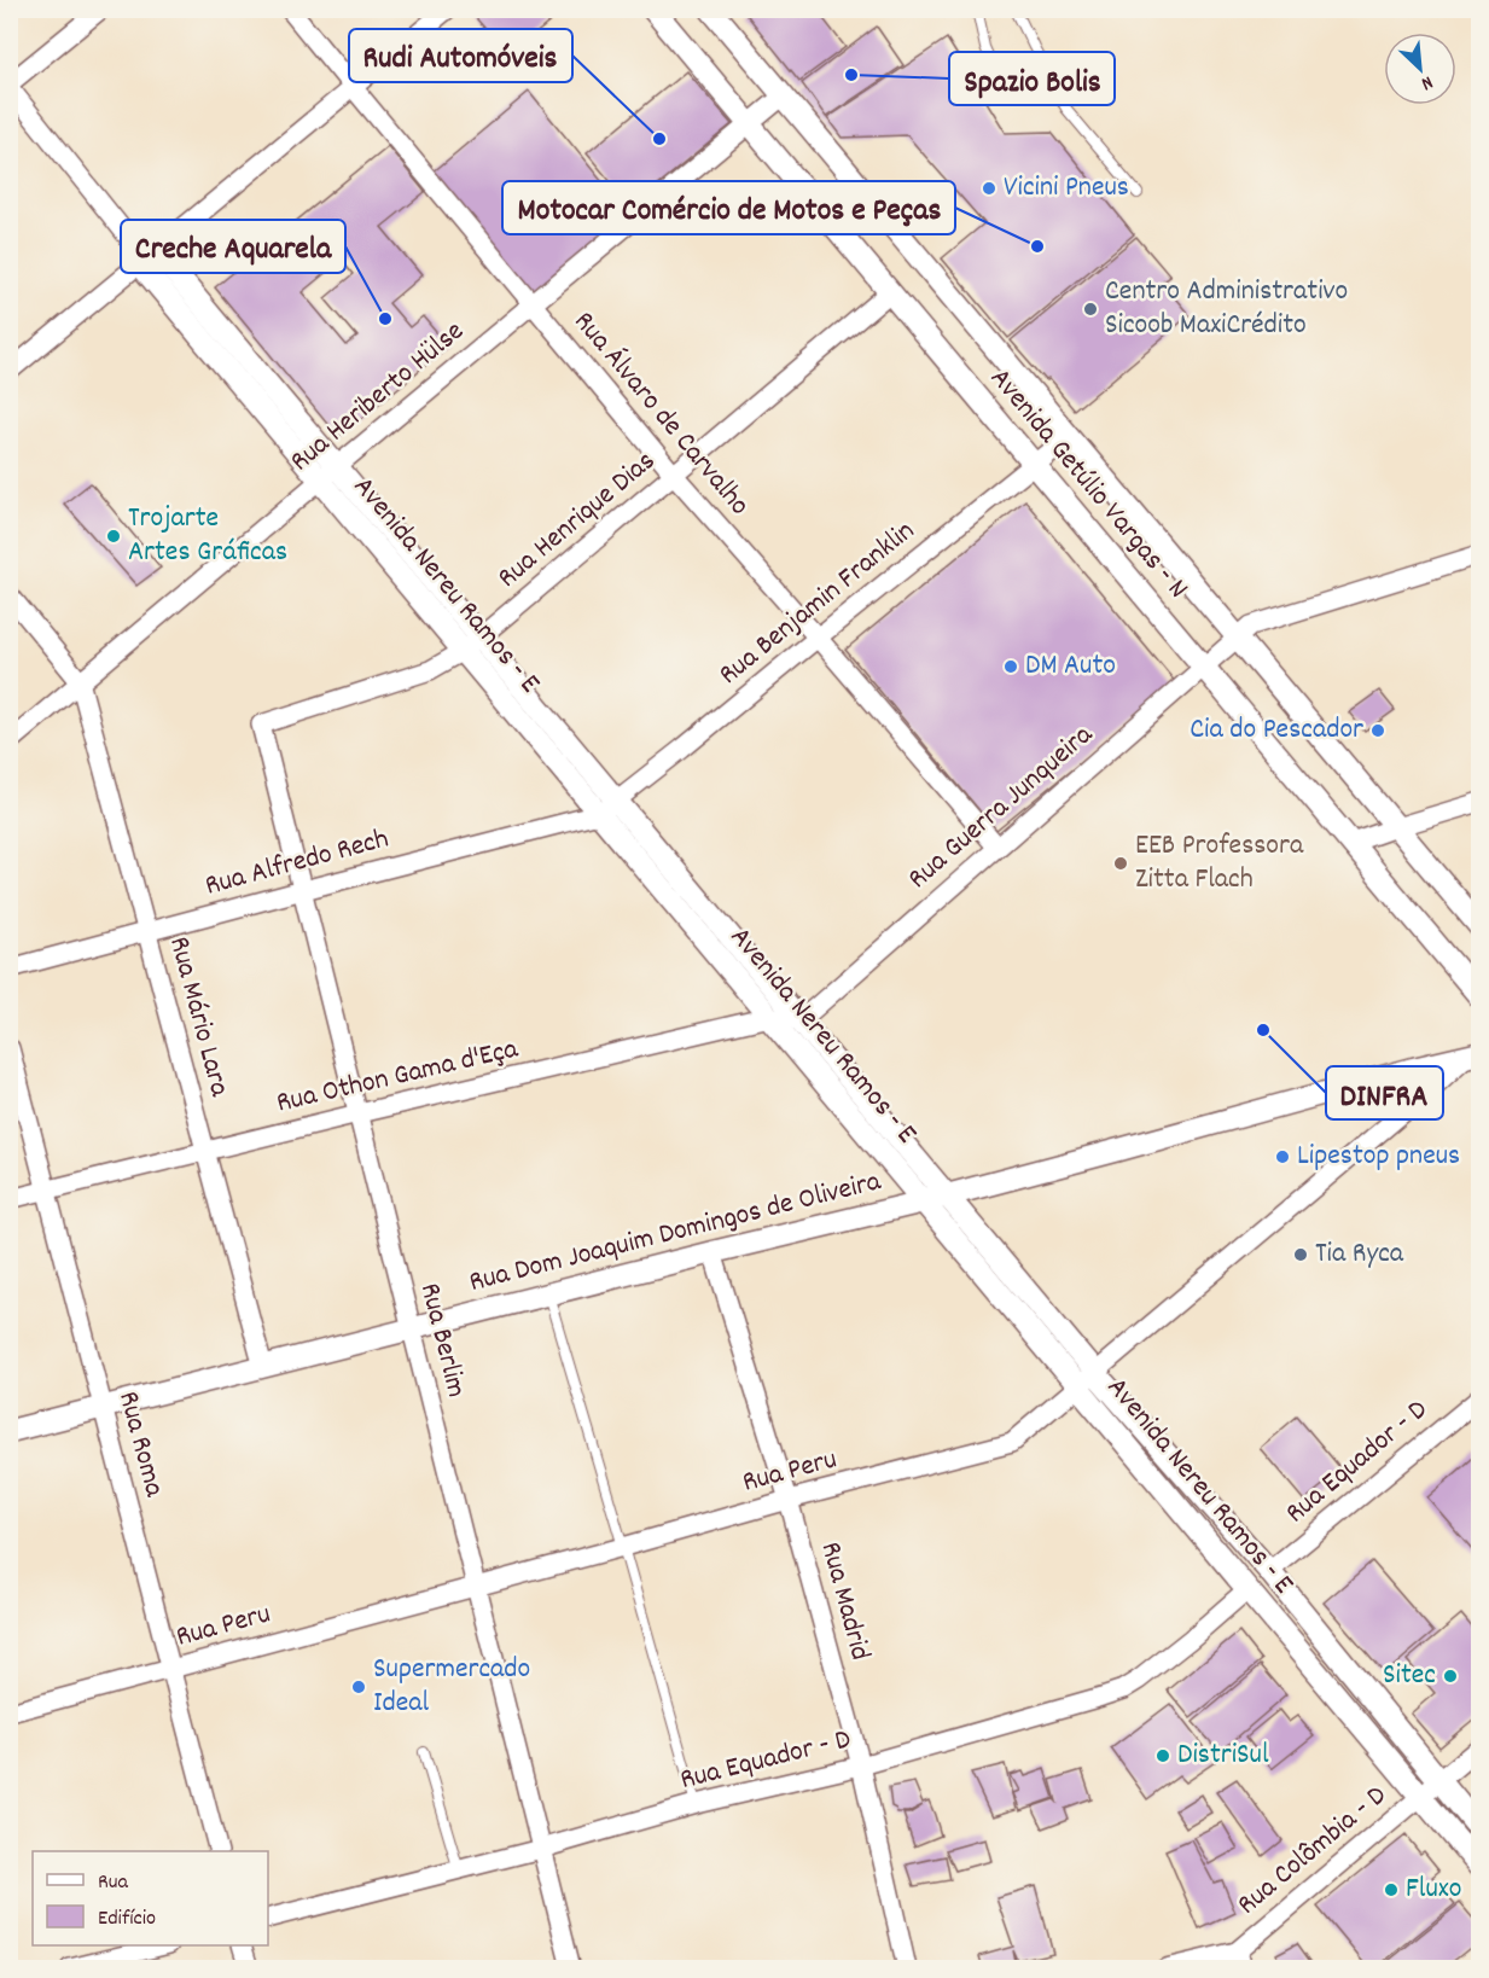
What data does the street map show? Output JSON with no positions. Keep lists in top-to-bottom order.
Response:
{
  "streets": {
    "street": [
      "Rua Heriberto Hülse",
      "Rua Álvaro de Carvalho",
      "Avenida Getúlio Vargas - N",
      "Rua Henrique Dias",
      "Avenida Nereu Ramos - E",
      "Rua Benjamin Franklin",
      "Rua Guerra Junqueira",
      "Rua Alfredo Rech",
      "Rua Mário Lara",
      "Rua Othon Gama d'Eça",
      "Rua Dom Joaquim Domingos de Oliveira",
      "Rua Berlim",
      "Rua Roma",
      "Rua Equador - D",
      "Rua Peru",
      "Rua Madrid",
      "Rua Colômbia - D"
    ]
  },
  "crossings": [
    ["Rua Heriberto Hülse", "Rua Álvaro de Carvalho"],
    ["Rua Heriberto Hülse", "Avenida Getúlio Vargas - N"],
    ["Rua Heriberto Hülse", "Avenida Nereu Ramos - E"],
    ["Rua Heriberto Hülse", "Rua Mário Lara"],
    ["Rua Álvaro de Carvalho", "Rua Henrique Dias"],
    ["Rua Álvaro de Carvalho", "Rua Benjamin Franklin"],
    ["Rua Álvaro de Carvalho", "Rua Guerra Junqueira"],
    ["Avenida Getúlio Vargas - N", "Rua Henrique Dias"],
    ["Avenida Getúlio Vargas - N", "Rua Benjamin Franklin"],
    ["Avenida Getúlio Vargas - N", "Rua Guerra Junqueira"],
    ["Rua Henrique Dias", "Avenida Nereu Ramos - E"],
    ["Rua Henrique Dias", "Rua Berlim"],
    ["Avenida Nereu Ramos - E", "Rua Benjamin Franklin"],
    ["Avenida Nereu Ramos - E", "Rua Guerra Junqueira"],
    ["Avenida Nereu Ramos - E", "Rua Alfredo Rech"],
    ["Avenida Nereu Ramos - E", "Rua Othon Gama d'Eça"],
    ["Avenida Nereu Ramos - E", "Rua Dom Joaquim Domingos de Oliveira"],
    ["Avenida Nereu Ramos - E", "Rua Equador - D"],
    ["Avenida Nereu Ramos - E", "Rua Peru"],
    ["Avenida Nereu Ramos - E", "Rua Colômbia - D"],
    ["Rua Benjamin Franklin", "Rua Alfredo Rech"],
    ["Rua Guerra Junqueira", "Rua Othon Gama d'Eça"],
    ["Rua Alfredo Rech", "Rua Mário Lara"],
    ["Rua Alfredo Rech", "Rua Berlim"],
    ["Rua Mário Lara", "Rua Othon Gama d'Eça"],
    ["Rua Mário Lara", "Rua Dom Joaquim Domingos de Oliveira"],
    ["Rua Othon Gama d'Eça", "Rua Berlim"],
    ["Rua Othon Gama d'Eça", "Rua Roma"],
    ["Rua Dom Joaquim Domingos de Oliveira", "Rua Berlim"],
    ["Rua Dom Joaquim Domingos de Oliveira", "Rua Roma"],
    ["Rua Dom Joaquim Domingos de Oliveira", "Rua Peru"],
    ["Rua Dom Joaquim Domingos de Oliveira", "Rua Madrid"],
    ["Rua Berlim", "Rua Equador - D"],
    ["Rua Berlim", "Rua Peru"],
    ["Rua Roma", "Rua Peru"],
    ["Rua Equador - D", "Rua Madrid"],
    ["Rua Peru", "Rua Madrid"]
  ],
  "places": [
    "Spazio Bolis",
    "Rudi Automóveis",
    "Vicini Pneus",
    "Motocar Comércio de Motos e Peças",
    "Centro Administrativo Sicoob MaxiCrédito",
    "Creche Aquarela",
    "Trojarte Artes Gráficas",
    "DM Auto",
    "Cia do Pescador",
    "EEB Professora Zitta Flach",
    "DINFRA",
    "Lipestop pneus",
    "Tia Ryca",
    "Sitec",
    "Supermercado Ideal",
    "DistriSul",
    "Fluxo"
  ],
  "legend": ["Rua", "Edifício"],
  "north": "bottom right"
}
